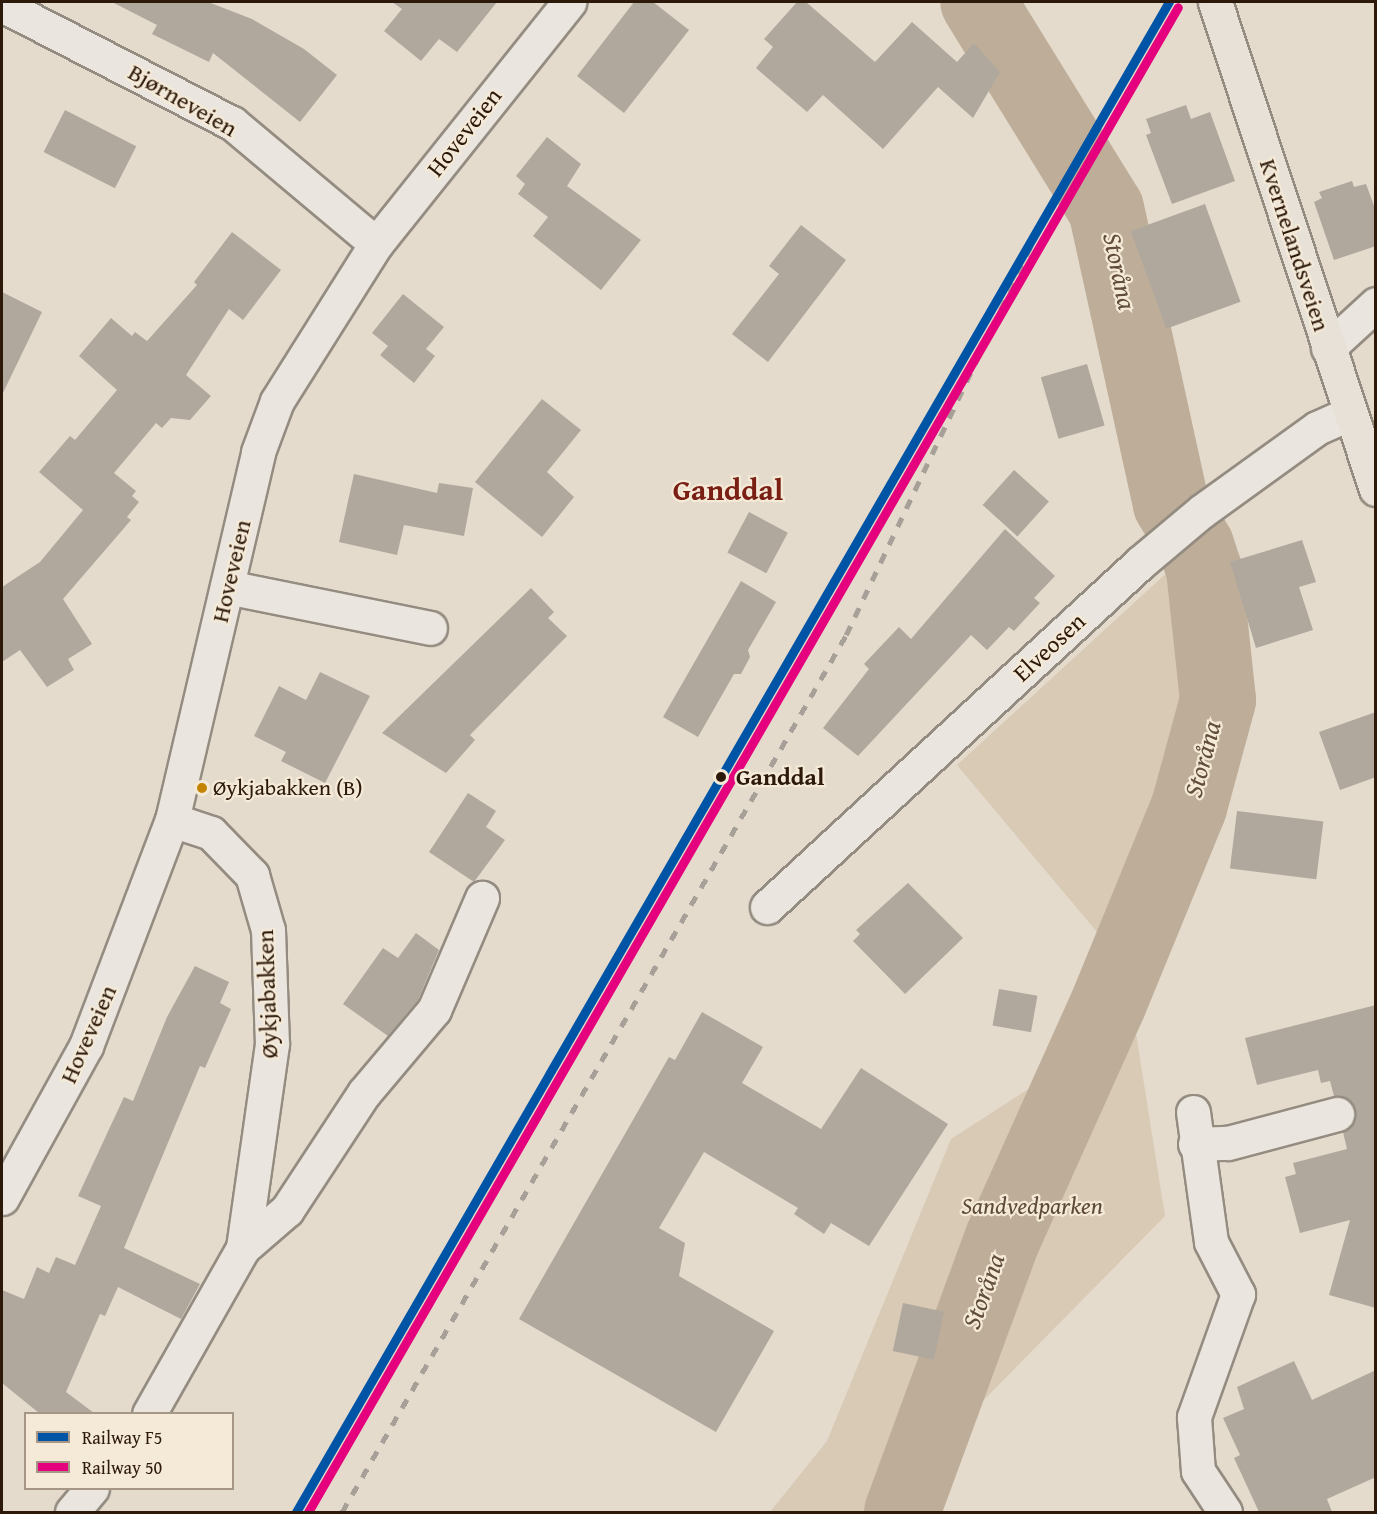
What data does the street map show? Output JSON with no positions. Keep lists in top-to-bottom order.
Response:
{
  "streets": {
    "main road": ["Kvernelandsveien"],
    "street": [
      "Bjørneveien",
      "Hoveveien",
      "Elveosen",
      "Øykjabakken"
    ]
  },
  "crossings": [
    ["Bjørneveien", "Hoveveien"],
    ["Hoveveien", "Øykjabakken"],
    ["Kvernelandsveien", "Elveosen"]
  ],
  "districts": ["Ganddal"],
  "water": ["Storåna"],
  "parks": ["Sandvedparken"],
  "places": ["Ganddal", "Øykjabakken (B)"],
  "lines": ["rail line F5", "rail line 50"],
  "legend": ["Railway F5", "Railway 50"]
}
